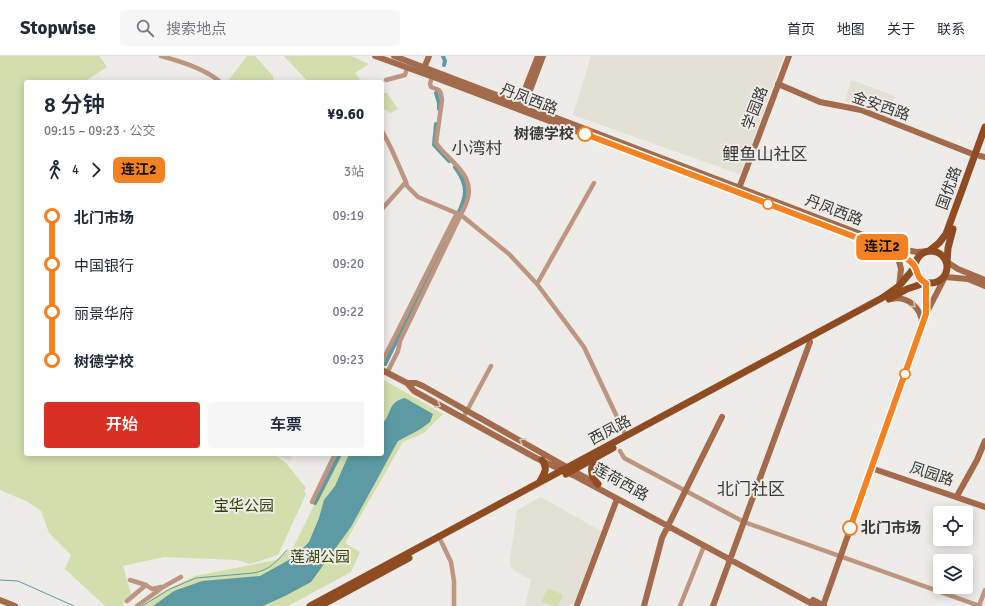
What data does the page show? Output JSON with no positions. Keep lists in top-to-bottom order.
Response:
{
  "streets": {
    "main road": [
      "丹凤西路",
      "金安西路",
      "学园路",
      "国优路",
      "西凤路",
      "凤园路",
      "莲荷西路"
    ]
  },
  "crossings": [
    ["丹凤西路", "学园路"],
    ["丹凤西路", "国优路"],
    ["丹凤西路", "西凤路"],
    ["金安西路", "学园路"],
    ["金安西路", "国优路"],
    ["国优路", "西凤路"],
    ["西凤路", "莲荷西路"]
  ],
  "districts": ["小湾村", "鲤鱼山社区", "北门社区"],
  "parks": ["宝华公园", "莲湖公园"],
  "places": ["树德学校", "北门市场"],
  "lines": ["bus line 连江2"],
  "page": {
    "header": "Stopwise",
    "search": "搜索地点",
    "nav": [
      "首页",
      "地图",
      "关于",
      "联系"
    ],
    "on_map": "连江2",
    "heading": ["8 分钟", "09:15 – 09:23 · 公交", "¥9.60"],
    "legs": ["4", "连江2", "3站"],
    "list": [
      {
        "name": "北门市场",
        "value": "09:19"
      },
      {
        "name": "中国银行",
        "value": "09:20"
      },
      {
        "name": "丽景华府",
        "value": "09:22"
      },
      {
        "name": "树德学校",
        "value": "09:23"
      }
    ],
    "buttons": ["开始", "车票"]
  }
}
